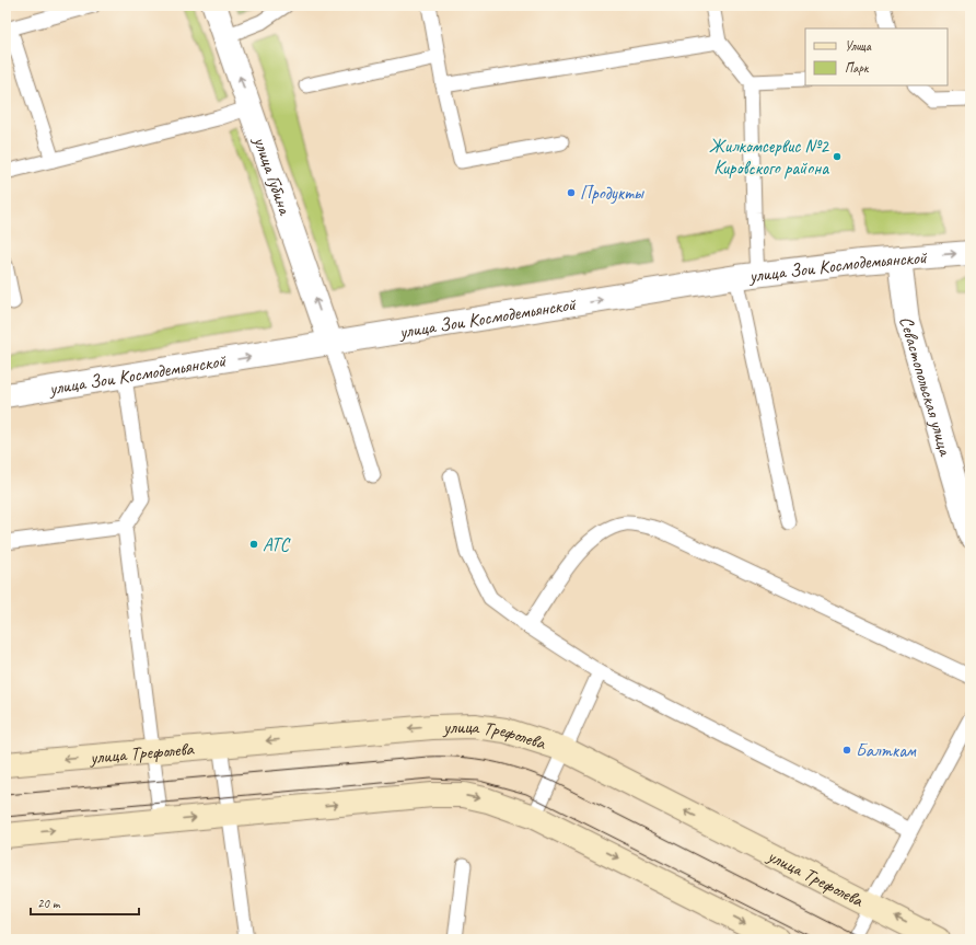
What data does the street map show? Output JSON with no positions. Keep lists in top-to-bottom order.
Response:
{
  "streets": {
    "street": [
      "улица Губина",
      "улица Зои Космодемьянской",
      "Севастопольская улица",
      "улица Трефолева"
    ]
  },
  "crossings": [
    ["улица Губина", "улица Зои Космодемьянской"],
    ["улица Зои Космодемьянской", "Севастопольская улица"]
  ],
  "one_way": ["улица Губина", "улица Зои Космодемьянской"],
  "places": [
    "Жилкомсервис №2 Кировского района",
    "Продукты",
    "АТС",
    "Балткам"
  ],
  "legend": ["Улица", "Парк"],
  "scale_bar": "20 m"
}
